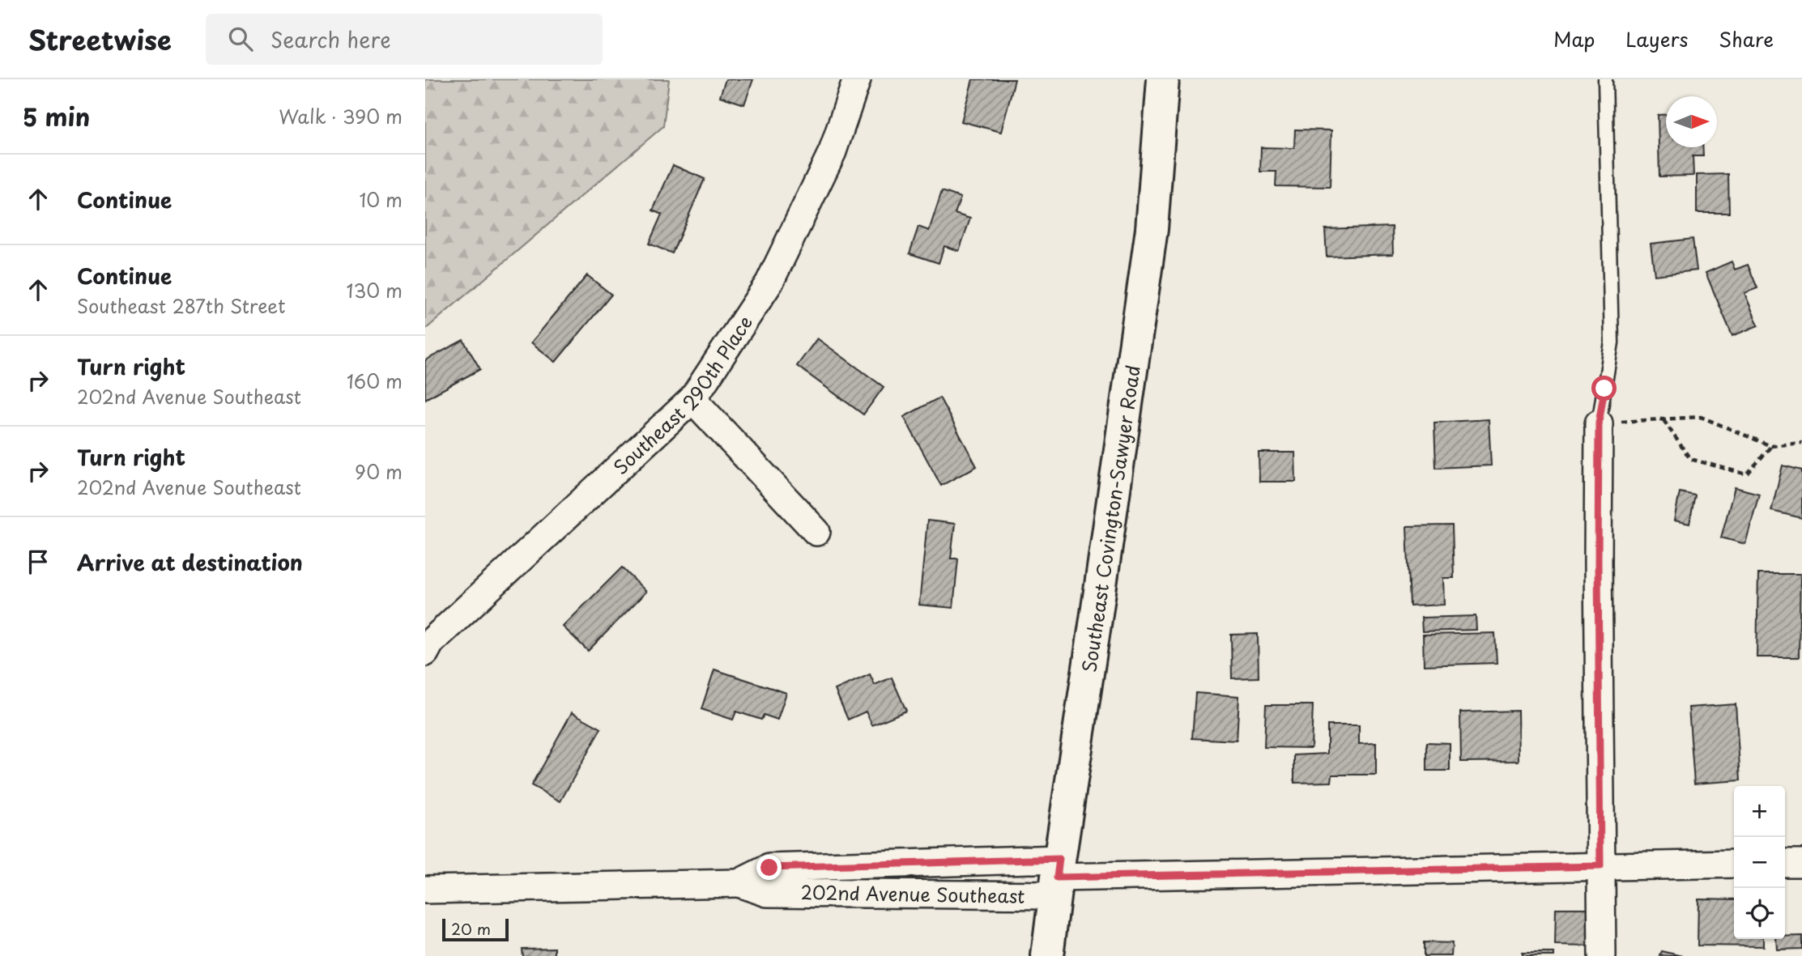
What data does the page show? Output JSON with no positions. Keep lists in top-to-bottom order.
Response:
{
  "streets": {
    "street": ["Southeast 290th Place", "Southeast Covington-Sawyer Road", "202nd Avenue Southeast"]
  },
  "crossings": [
    ["Southeast Covington-Sawyer Road", "202nd Avenue Southeast"]
  ],
  "scale_bar": "20 m",
  "north": "right",
  "page": {
    "header": "Streetwise",
    "search": "Search here",
    "nav": ["Map", "Layers", "Share"],
    "heading": ["5 min", "Walk · 390 m"],
    "list": [
      ["Continue", "10 m"],
      ["Continue", "Southeast 287th Street", "130 m"],
      ["Turn right", "202nd Avenue Southeast", "160 m"],
      ["Turn right", "202nd Avenue Southeast", "90 m"],
      "Arrive at destination"
    ],
    "map_buttons": ["+", "−"],
    "scale": "20 m"
  }
}
